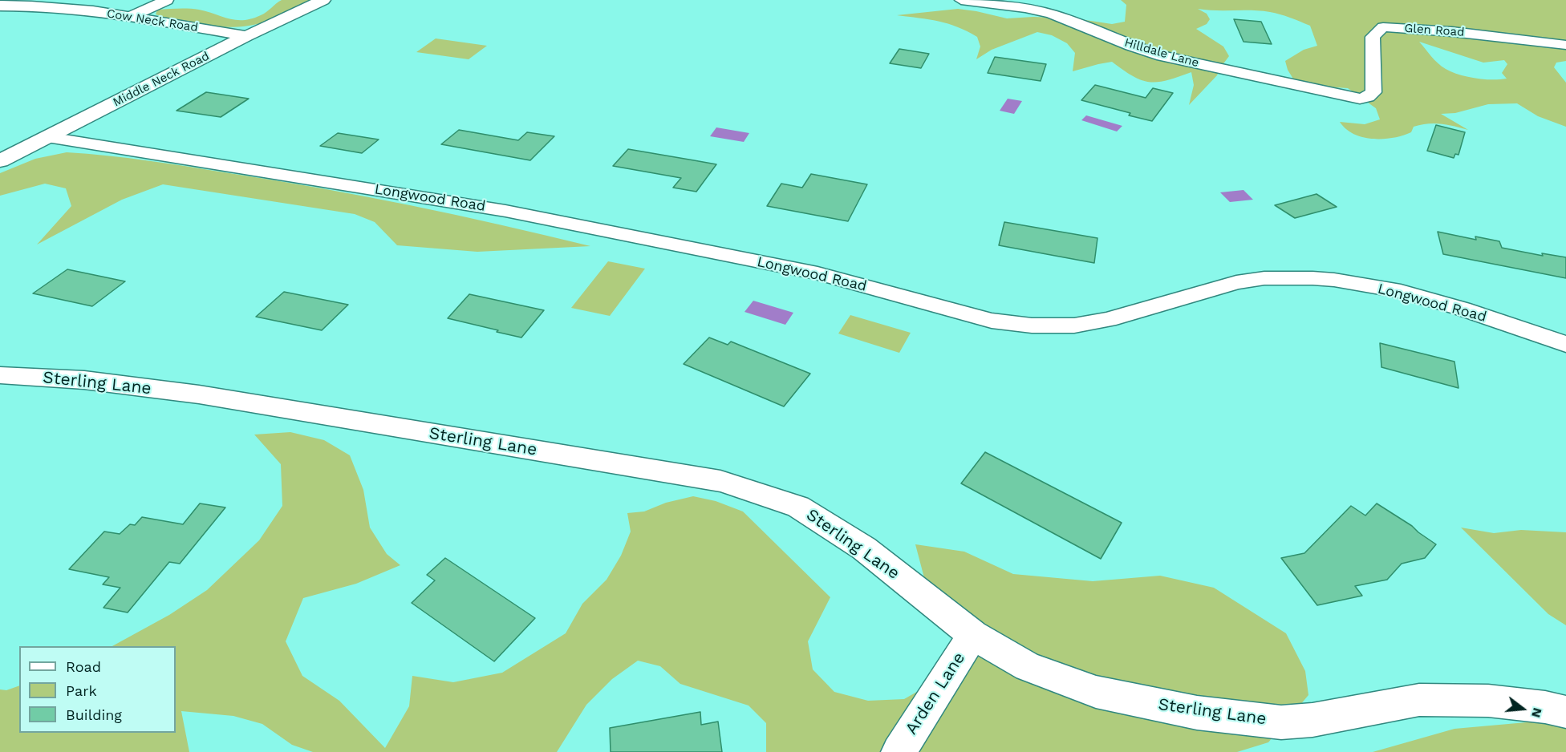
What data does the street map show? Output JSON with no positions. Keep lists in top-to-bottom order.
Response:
{
  "streets": {
    "main road": ["Cow Neck Road", "Middle Neck Road"],
    "street": [
      "Glen Road",
      "Hilldale Lane",
      "Longwood Road",
      "Sterling Lane",
      "Arden Lane"
    ]
  },
  "crossings": [
    ["Cow Neck Road", "Middle Neck Road"],
    ["Glen Road", "Hilldale Lane"],
    ["Middle Neck Road", "Longwood Road"],
    ["Sterling Lane", "Arden Lane"]
  ],
  "legend": ["Road", "Park", "Building"],
  "north": "right"
}
